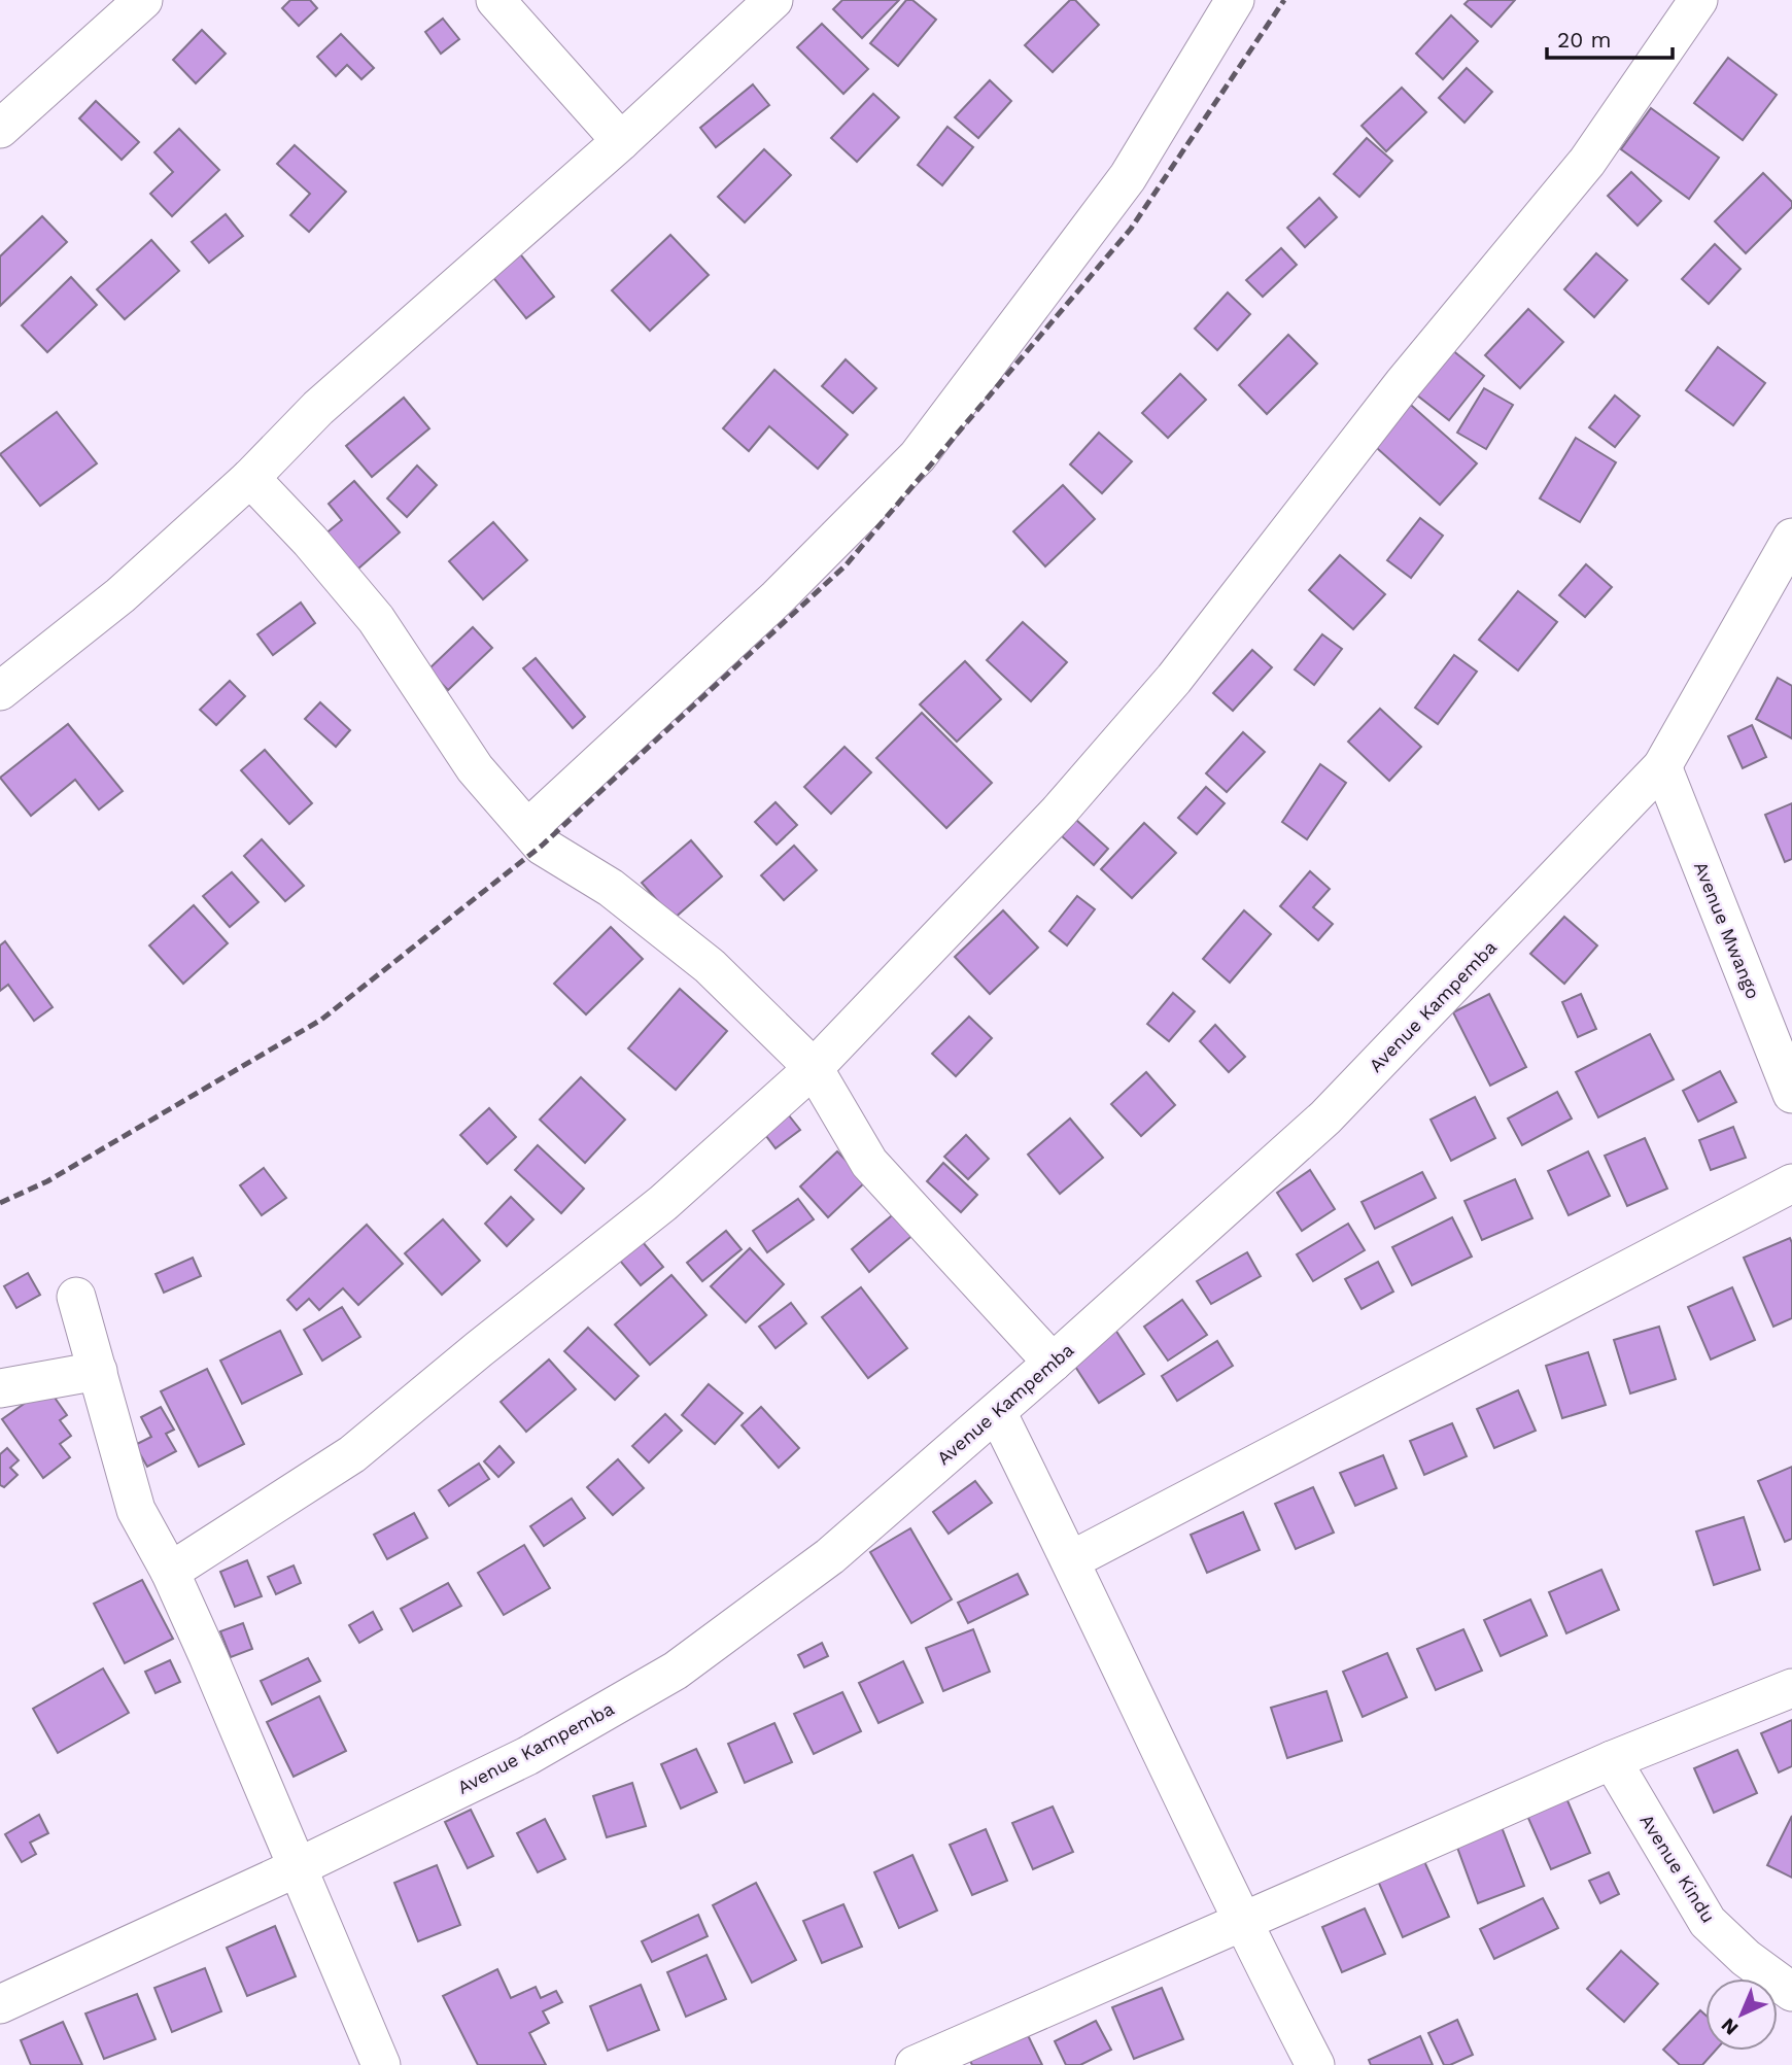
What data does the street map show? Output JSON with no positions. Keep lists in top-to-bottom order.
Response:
{
  "streets": {
    "street": ["Avenue Mwango", "Avenue Kampemba", "Avenue Kindu"]
  },
  "crossings": [
    ["Avenue Mwango", "Avenue Kampemba"]
  ],
  "scale_bar": "20 m",
  "north": "bottom left"
}
